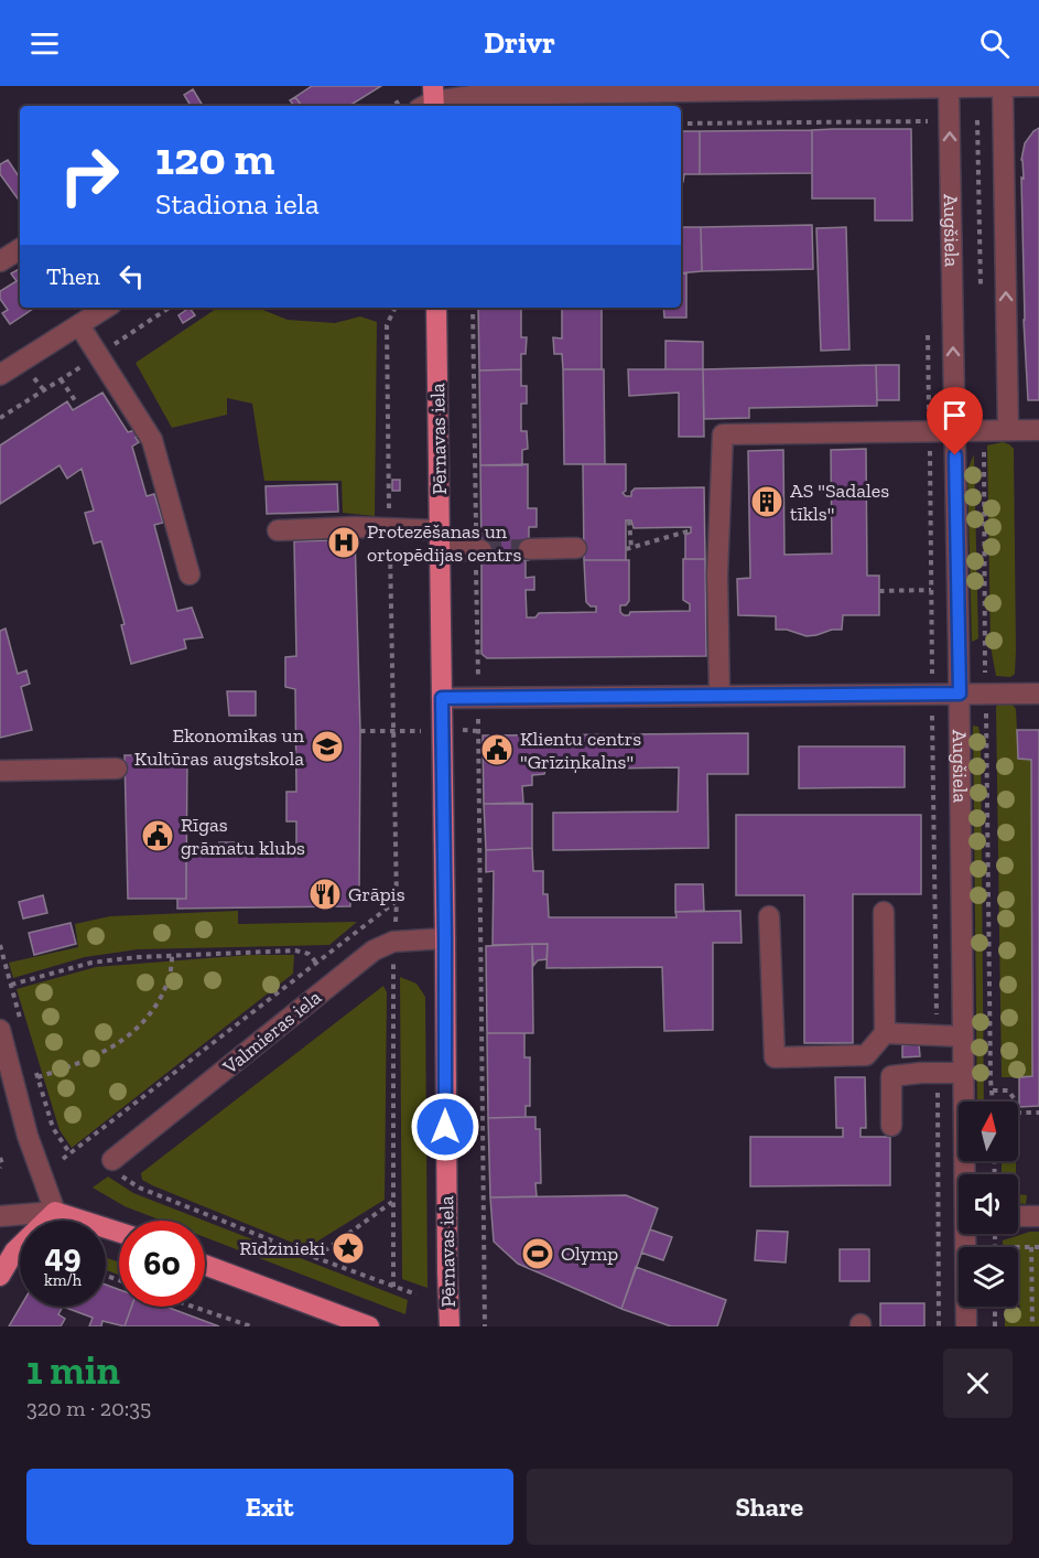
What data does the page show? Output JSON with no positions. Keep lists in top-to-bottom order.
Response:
{
  "streets": {
    "main road": ["Pērnavas iela"],
    "street": ["Augšiela", "Valmieras iela"]
  },
  "crossings": [
    ["Pērnavas iela", "Valmieras iela"]
  ],
  "places": {
    "building": ["AS \"Sadales tīkls\""],
    "hospital": ["Protezēšanas un ortopēdijas centrs"],
    "school or university": ["Ekonomikas un Kultūras augstskola"],
    "public building": ["Klientu centrs \"Grīziņkalns\"", "Rīgas grāmatu klubs"],
    "restaurant": ["Grāpis"],
    "place": ["Rīdzinieki"],
    "sports": ["Olymp"]
  },
  "north": "top",
  "page": {
    "header": "Drivr",
    "turn": ["120 m", "Stadiona iela"],
    "then": "Then",
    "speed": "49 km/h",
    "limit": "60",
    "heading": ["1 min", "320 m · 20:35"],
    "buttons": ["Exit", "Share"]
  }
}
